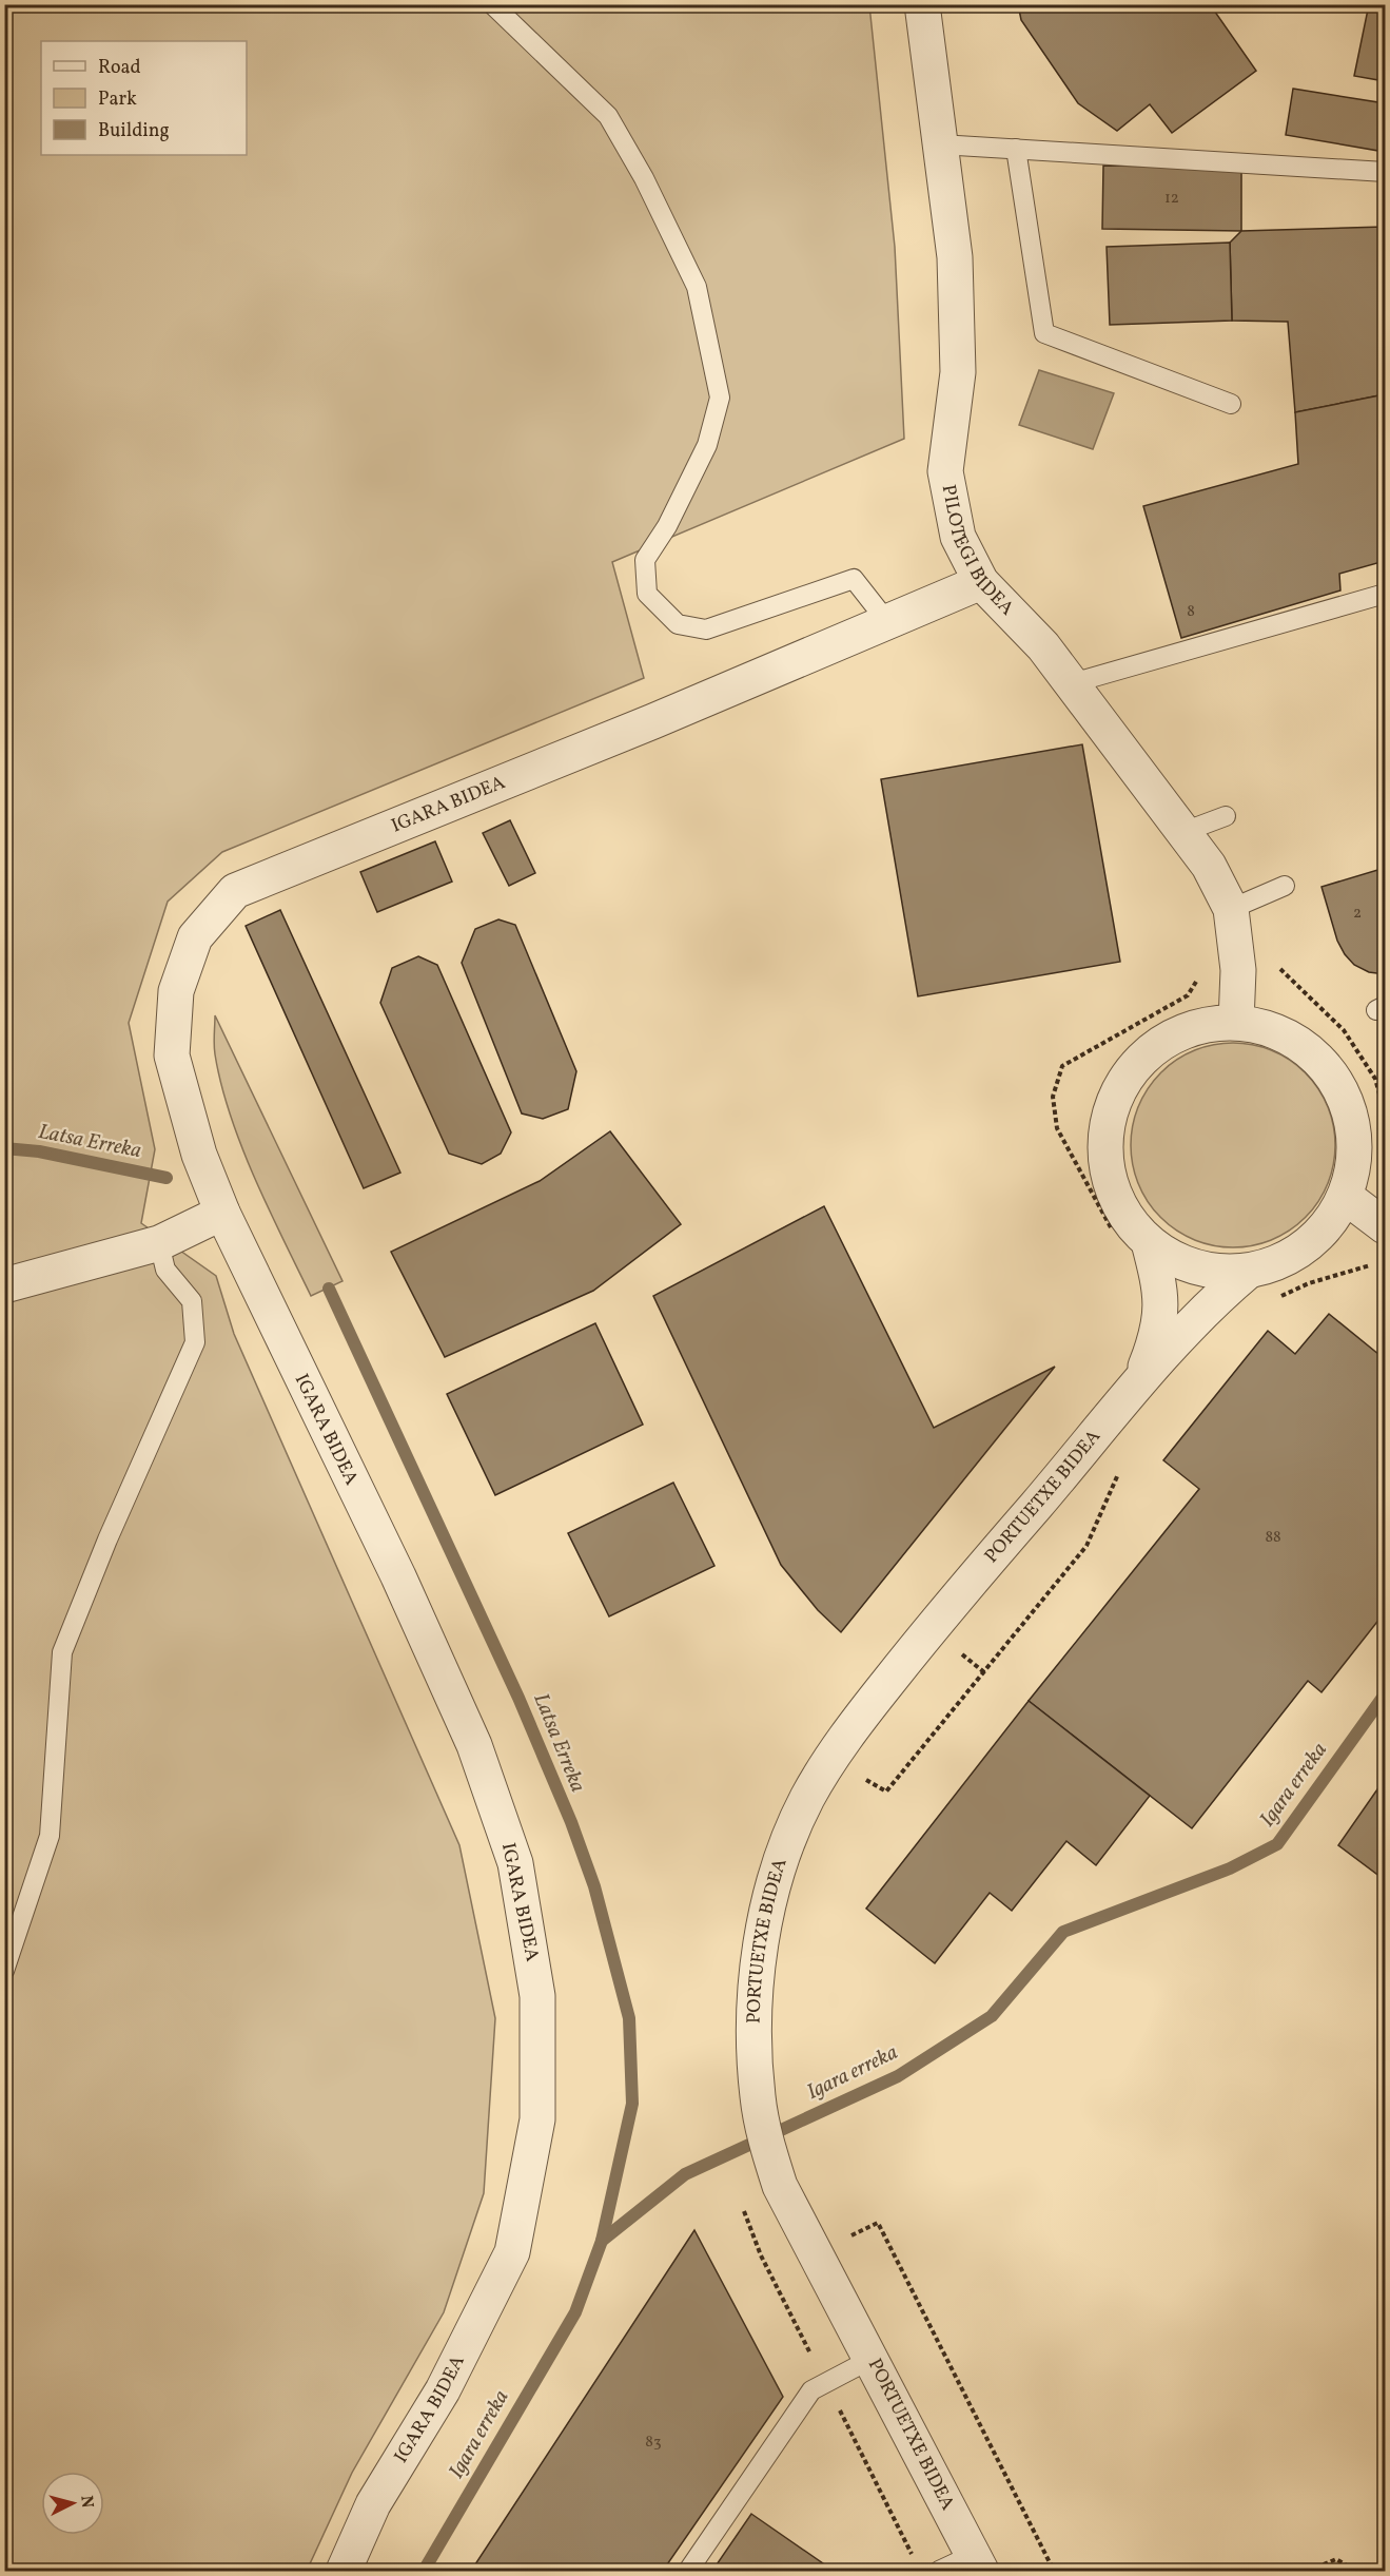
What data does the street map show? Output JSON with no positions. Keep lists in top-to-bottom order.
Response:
{
  "streets": {
    "street": ["PILOTEGI BIDEA", "IGARA BIDEA", "PORTUETXE BIDEA"]
  },
  "crossings": [
    ["PILOTEGI BIDEA", "IGARA BIDEA"]
  ],
  "water": ["Latsa Erreka", "Igara erreka"],
  "house_numbers": [
    "12",
    "8",
    "2",
    "88",
    "83"
  ],
  "legend": ["Road", "Park", "Building"],
  "north": "right"
}
